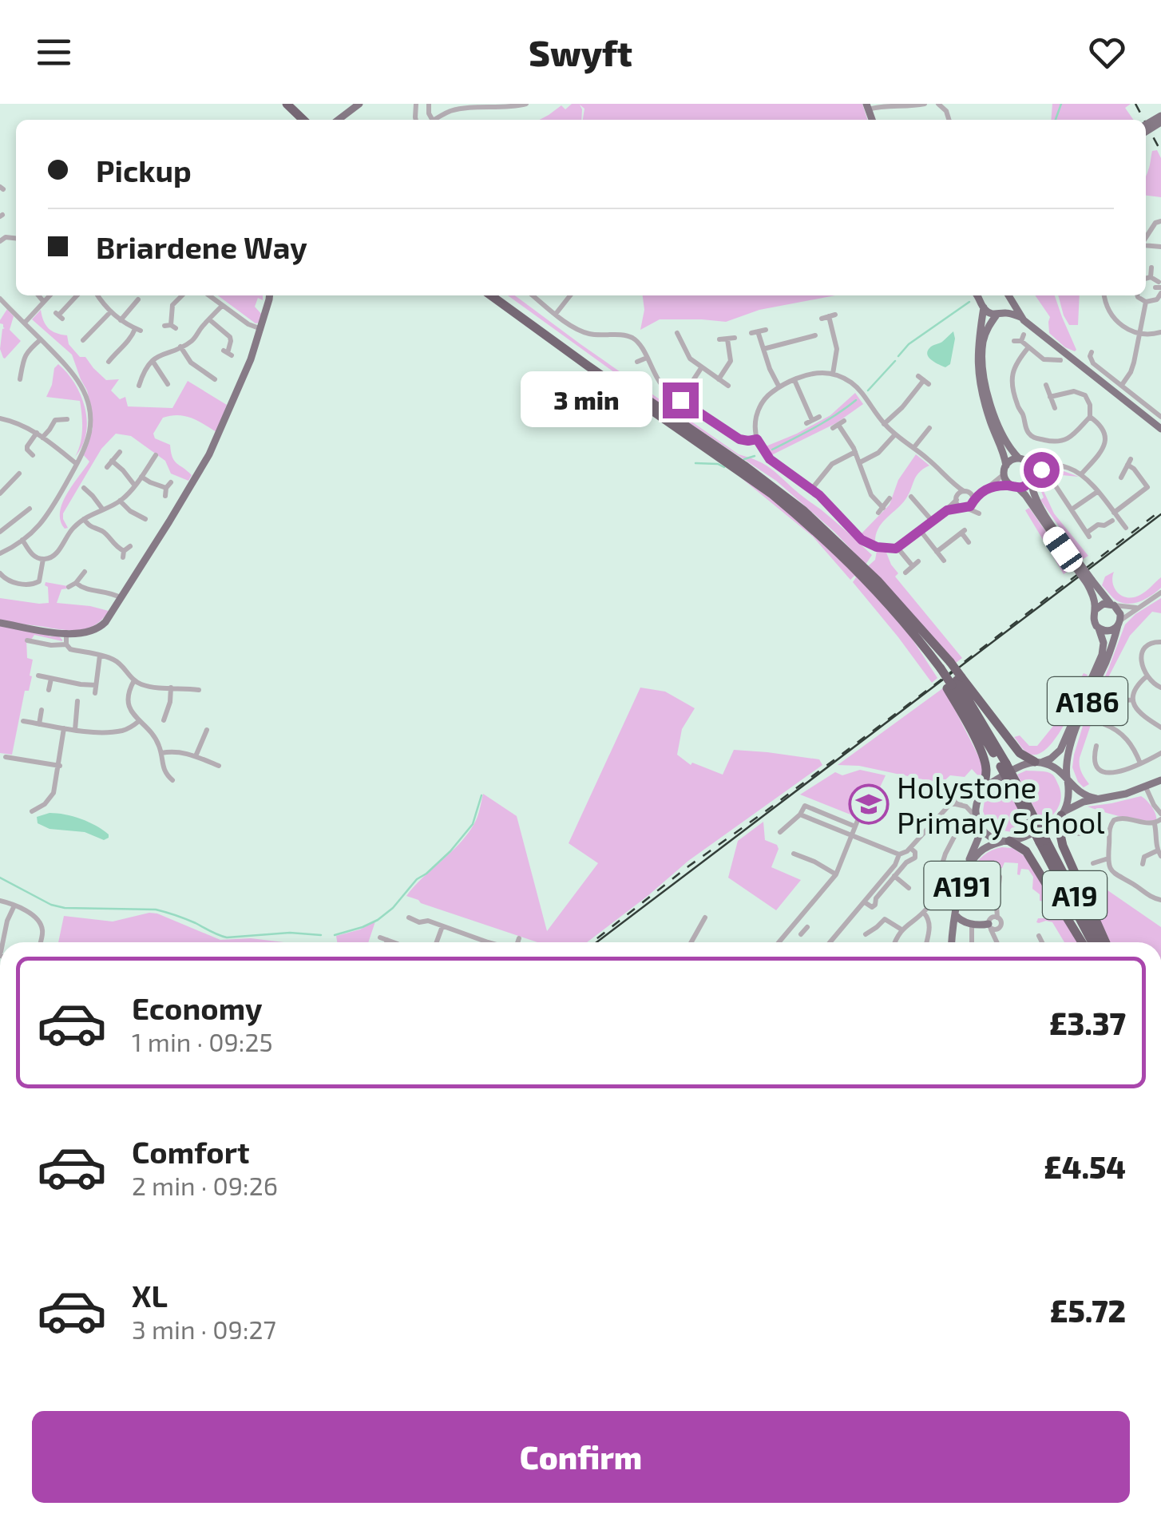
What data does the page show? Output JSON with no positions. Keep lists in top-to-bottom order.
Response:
{
  "streets": {
    "highway": ["A19"],
    "main road": ["A186", "A191"]
  },
  "crossings": [
    ["A186", "A191"]
  ],
  "places": {
    "school or university": ["Holystone Primary School"]
  },
  "page": {
    "header": "Swyft",
    "banner": ["Pickup", "Briardene Way"],
    "bubble": "3 min",
    "list": [
      {
        "name": "Economy",
        "note": "1 min · 09:25",
        "value": "£3.37"
      },
      {
        "name": "Comfort",
        "note": "2 min · 09:26",
        "value": "£4.54"
      },
      {
        "name": "XL",
        "note": "3 min · 09:27",
        "value": "£5.72"
      }
    ],
    "buttons": "Confirm"
  }
}
